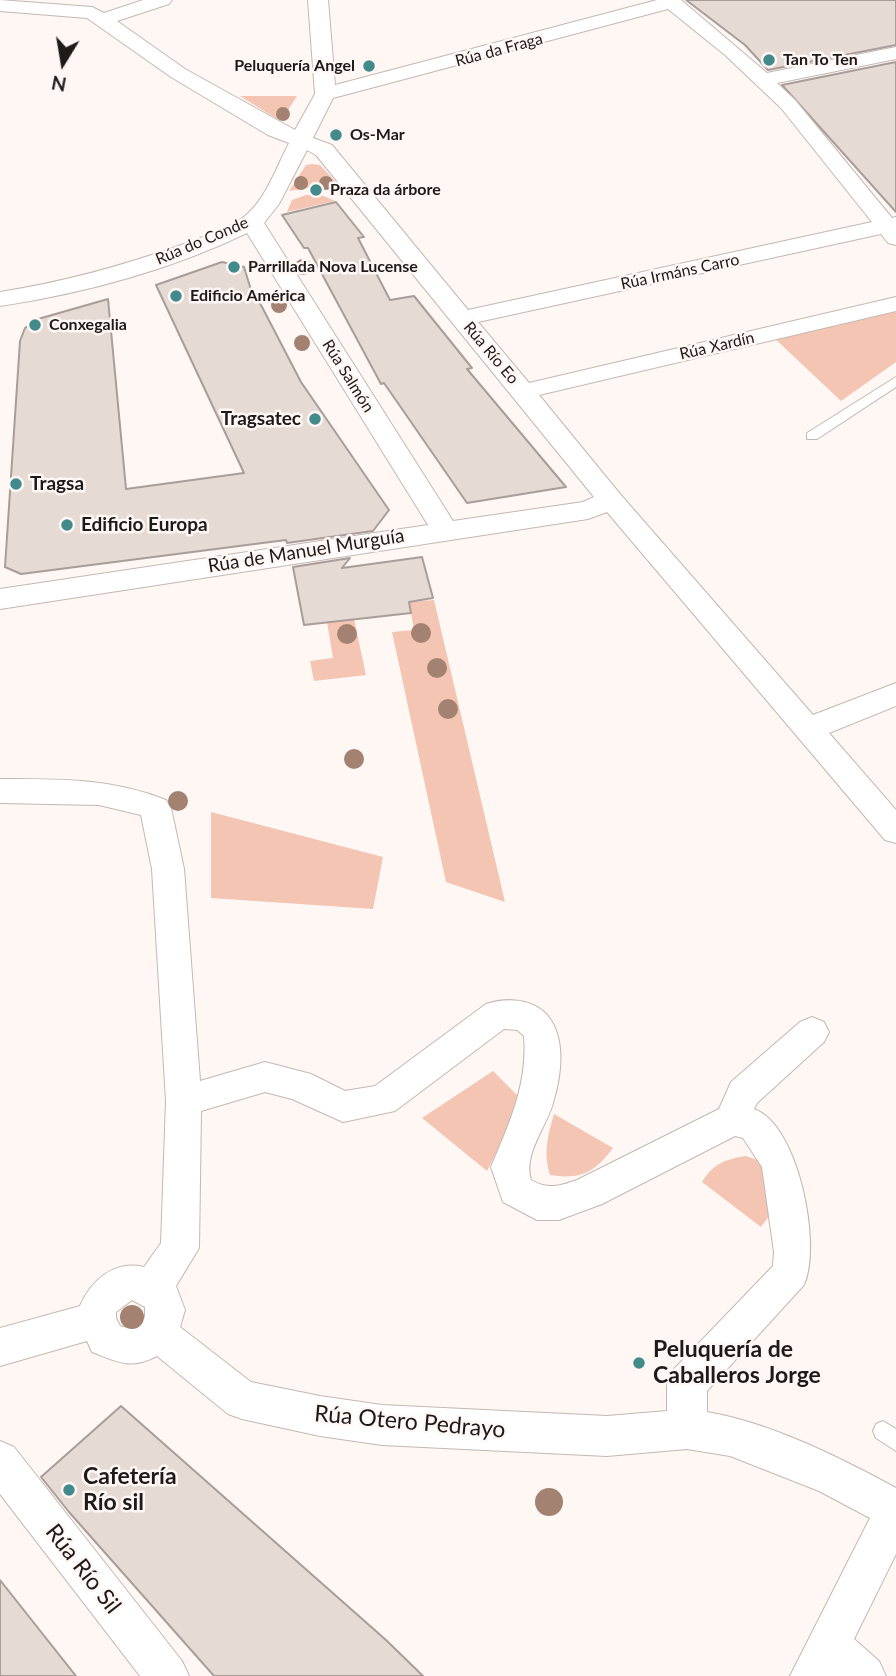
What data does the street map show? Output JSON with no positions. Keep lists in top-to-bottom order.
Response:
{
  "streets": {
    "street": [
      "Rúa da Fraga",
      "Rúa do Conde",
      "Rúa Irmáns Carro",
      "Rúa Xardín",
      "Rúa Río Eo",
      "Rúa Salmón",
      "Rúa de Manuel Murguía",
      "Rúa Otero Pedrayo",
      "Rúa Río Sil"
    ]
  },
  "crossings": [
    ["Rúa da Fraga", "Rúa do Conde"],
    ["Rúa do Conde", "Rúa Río Eo"],
    ["Rúa do Conde", "Rúa Salmón"],
    ["Rúa Irmáns Carro", "Rúa Río Eo"],
    ["Rúa Río Eo", "Rúa de Manuel Murguía"],
    ["Rúa Salmón", "Rúa de Manuel Murguía"]
  ],
  "places": [
    "Tan To Ten",
    "Peluquería Angel",
    "Os-Mar",
    "Praza da árbore",
    "Parrillada Nova Lucense",
    "Edificio América",
    "Conxegalia",
    "Tragsatec",
    "Tragsa",
    "Edificio Europa",
    "Peluquería de Caballeros Jorge",
    "Cafetería Río sil"
  ],
  "north": "bottom"
}
